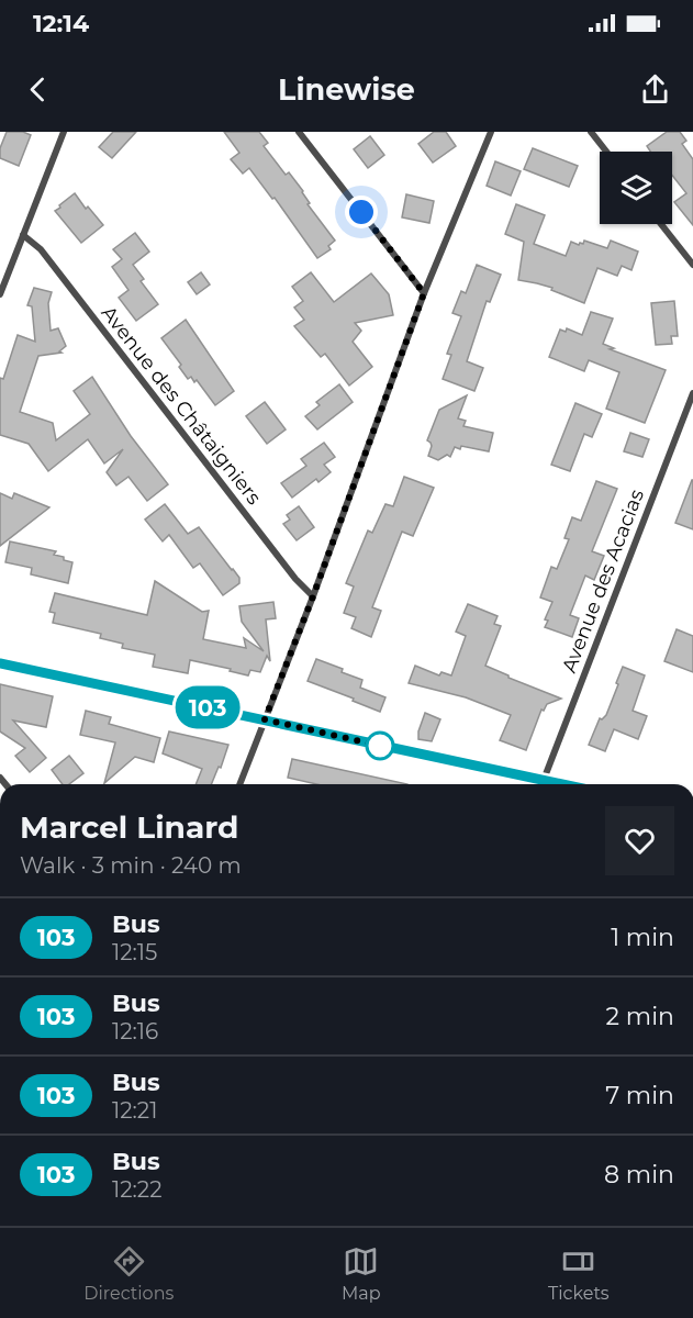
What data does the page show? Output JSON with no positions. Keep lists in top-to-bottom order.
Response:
{
  "streets": {
    "street": ["Avenue des Châtaigniers", "Avenue des Acacias"]
  },
  "lines": ["bus line 103"],
  "page": {
    "status": "12:14",
    "header": "Linewise",
    "on_map": "103",
    "heading": ["Marcel Linard", "Walk · 3 min · 240 m"],
    "list": [
      {
        "mark": "103",
        "name": "Bus",
        "note": "12:15",
        "value": "1 min"
      },
      {
        "mark": "103",
        "name": "Bus",
        "note": "12:16",
        "value": "2 min"
      },
      {
        "mark": "103",
        "name": "Bus",
        "note": "12:21",
        "value": "7 min"
      },
      {
        "mark": "103",
        "name": "Bus",
        "note": "12:22",
        "value": "8 min"
      }
    ],
    "tabs": ["Directions", "Map", "Tickets"]
  }
}
